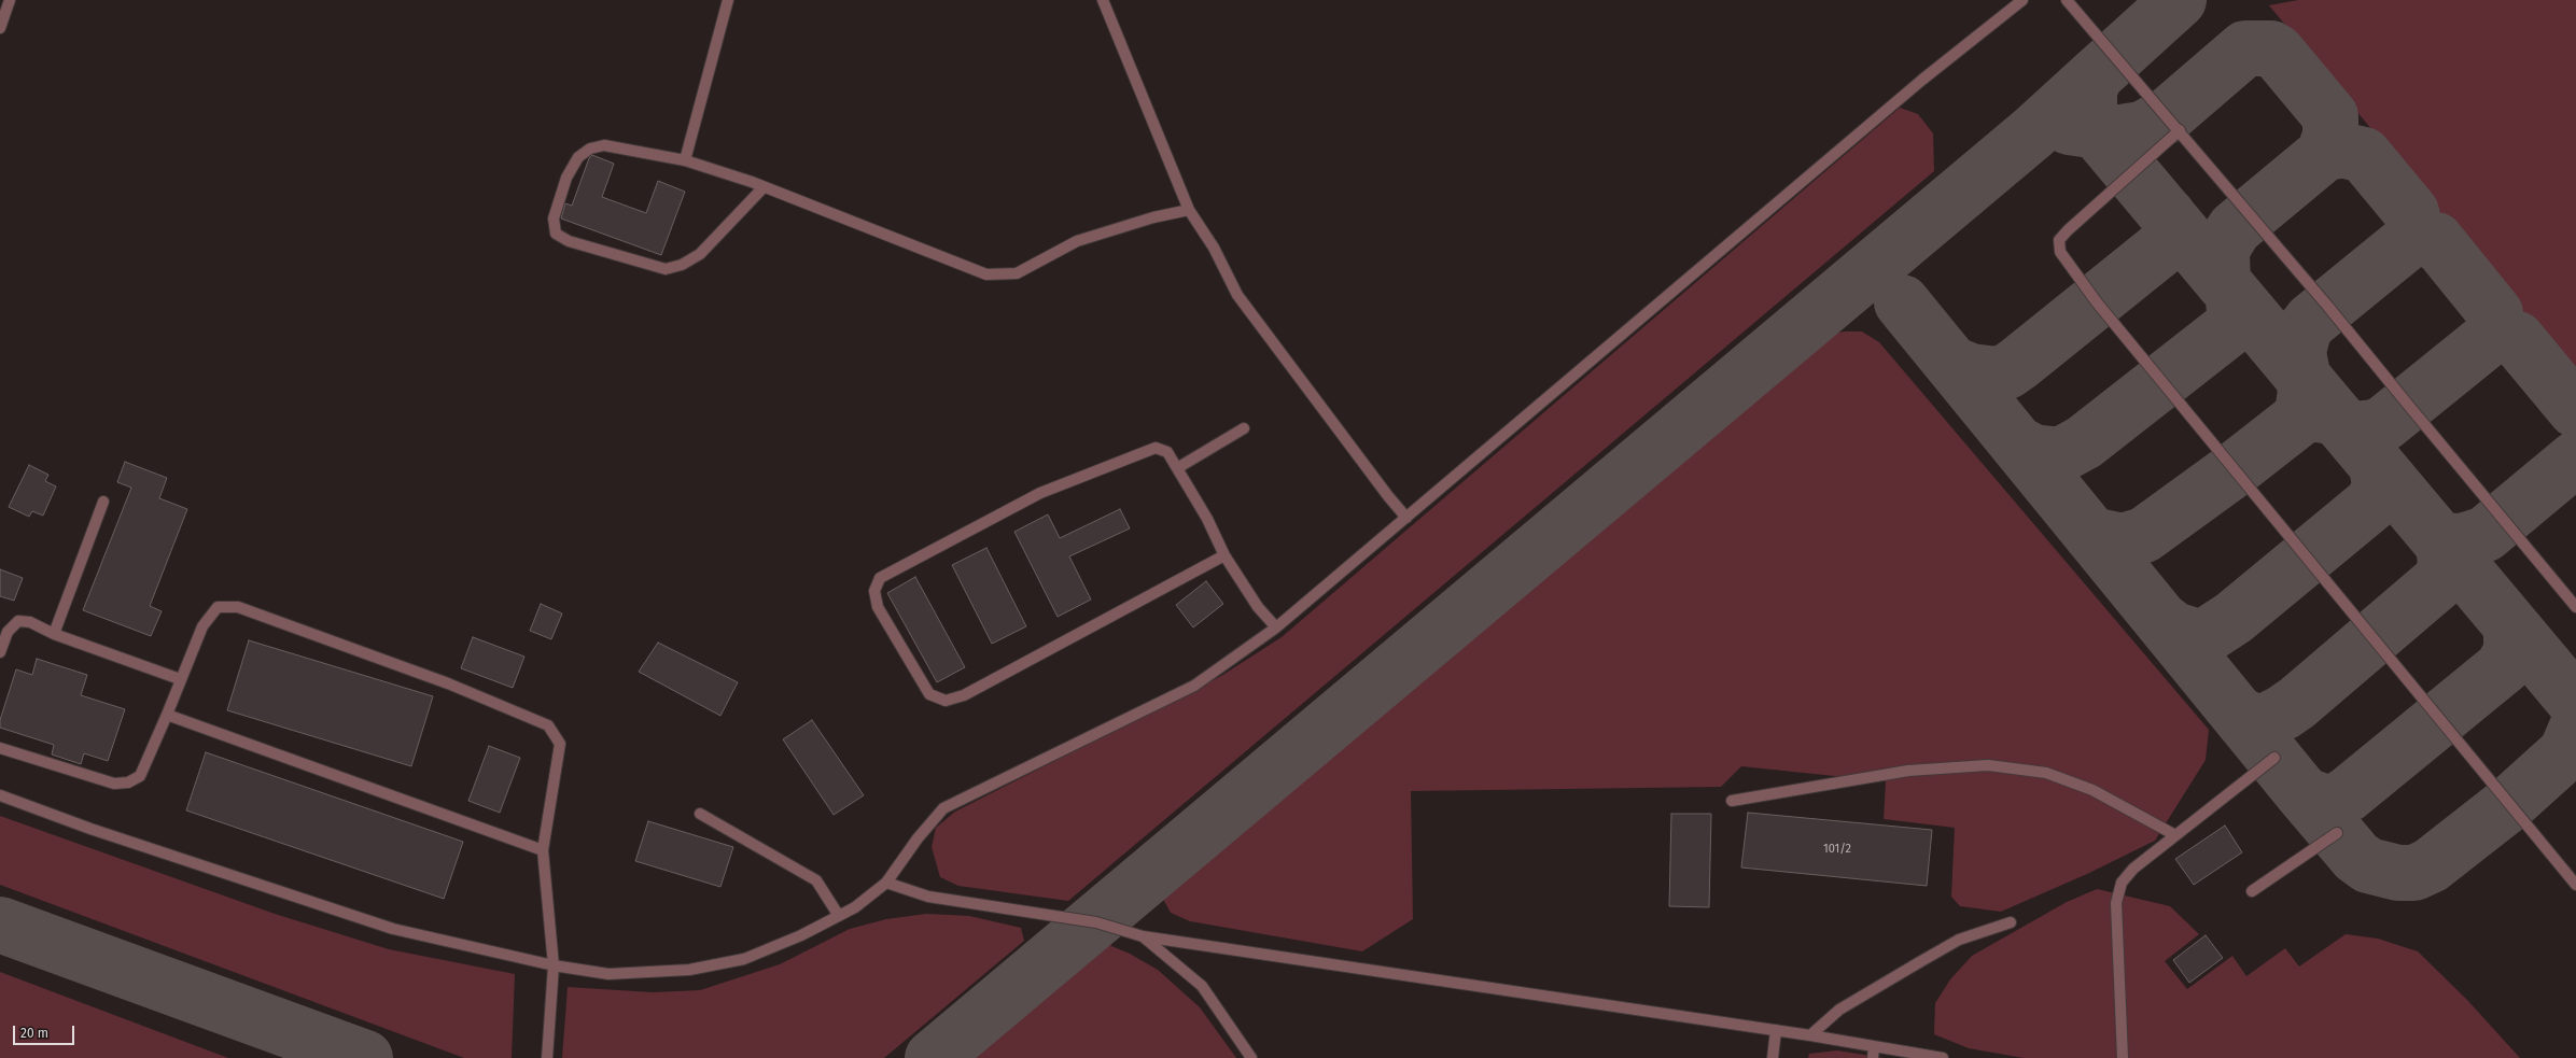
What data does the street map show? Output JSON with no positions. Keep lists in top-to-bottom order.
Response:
{
  "house_numbers": ["101/2"],
  "scale_bar": "20 m"
}
